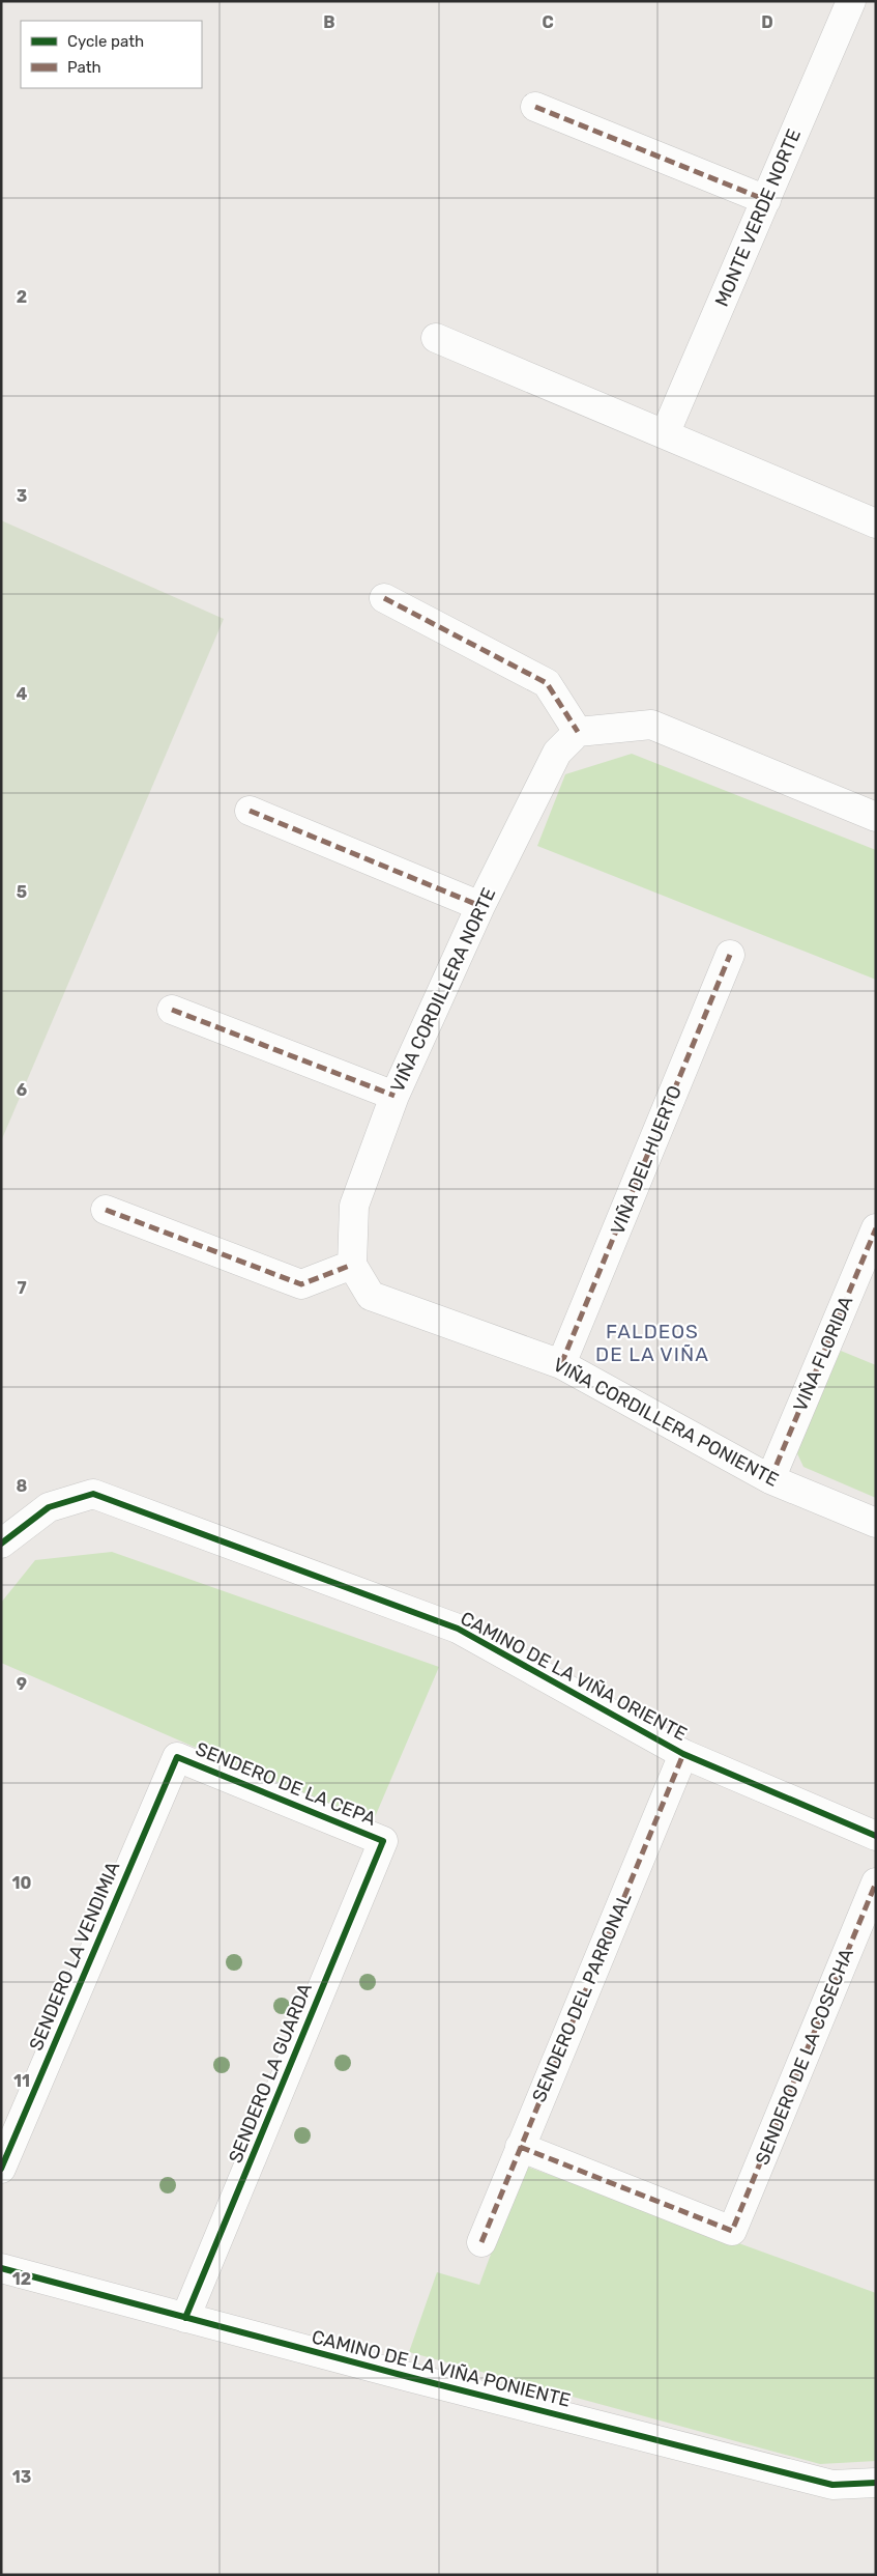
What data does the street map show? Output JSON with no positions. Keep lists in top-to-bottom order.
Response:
{
  "streets": {
    "street": [
      "MONTE VERDE NORTE",
      "VIÑA CORDILLERA NORTE",
      "VIÑA DEL HUERTO",
      "VIÑA FLORIDA",
      "VIÑA CORDILLERA PONIENTE",
      "CAMINO DE LA VIÑA ORIENTE",
      "SENDERO DE LA CEPA",
      "SENDERO LA VENDIMIA",
      "SENDERO DEL PARRONAL",
      "SENDERO DE LA COSECHA",
      "SENDERO LA GUARDA",
      "CAMINO DE LA VIÑA PONIENTE"
    ]
  },
  "crossings": [
    ["VIÑA CORDILLERA NORTE", "VIÑA CORDILLERA PONIENTE"],
    ["VIÑA DEL HUERTO", "VIÑA CORDILLERA PONIENTE"],
    ["VIÑA FLORIDA", "VIÑA CORDILLERA PONIENTE"],
    ["CAMINO DE LA VIÑA ORIENTE", "SENDERO DEL PARRONAL"],
    ["SENDERO DE LA CEPA", "SENDERO LA VENDIMIA"],
    ["SENDERO DE LA CEPA", "SENDERO LA GUARDA"],
    ["SENDERO DEL PARRONAL", "SENDERO DE LA COSECHA"],
    ["SENDERO LA GUARDA", "CAMINO DE LA VIÑA PONIENTE"]
  ],
  "districts": ["FALDEOS DE LA VIÑA"],
  "legend": ["Cycle path", "Path"],
  "grid": {
    "columns": ["B", "C", "D"],
    "rows": [
      "2",
      "3",
      "4",
      "5",
      "6",
      "7",
      "8",
      "9",
      "10",
      "11",
      "12",
      "13"
    ]
  }
}
